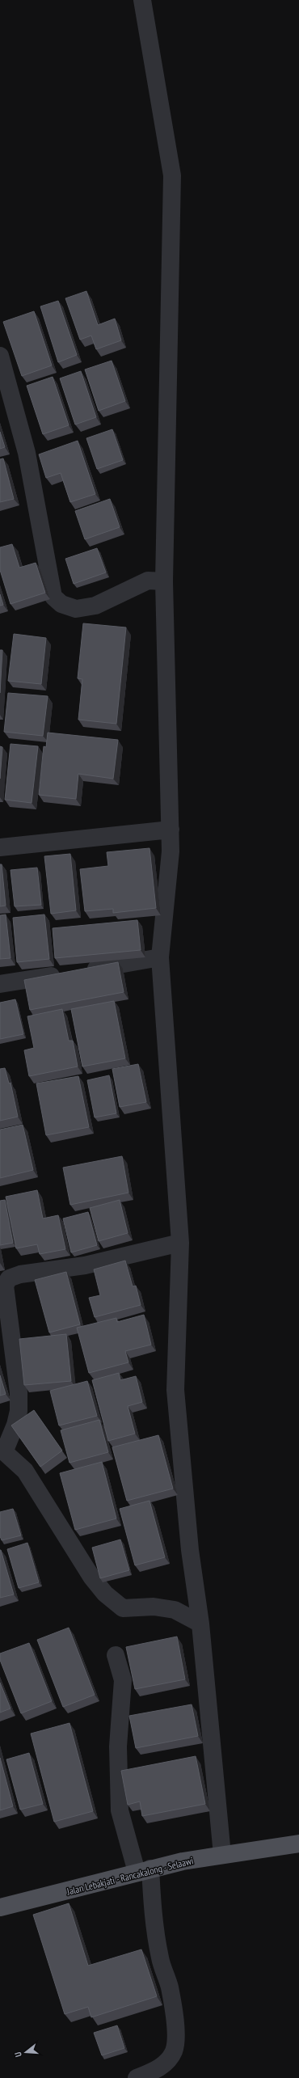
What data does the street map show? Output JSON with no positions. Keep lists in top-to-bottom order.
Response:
{
  "streets": {
    "main road": ["Jalan Lebakjati - Rancakalong - Selaawi"]
  },
  "north": "left"
}
